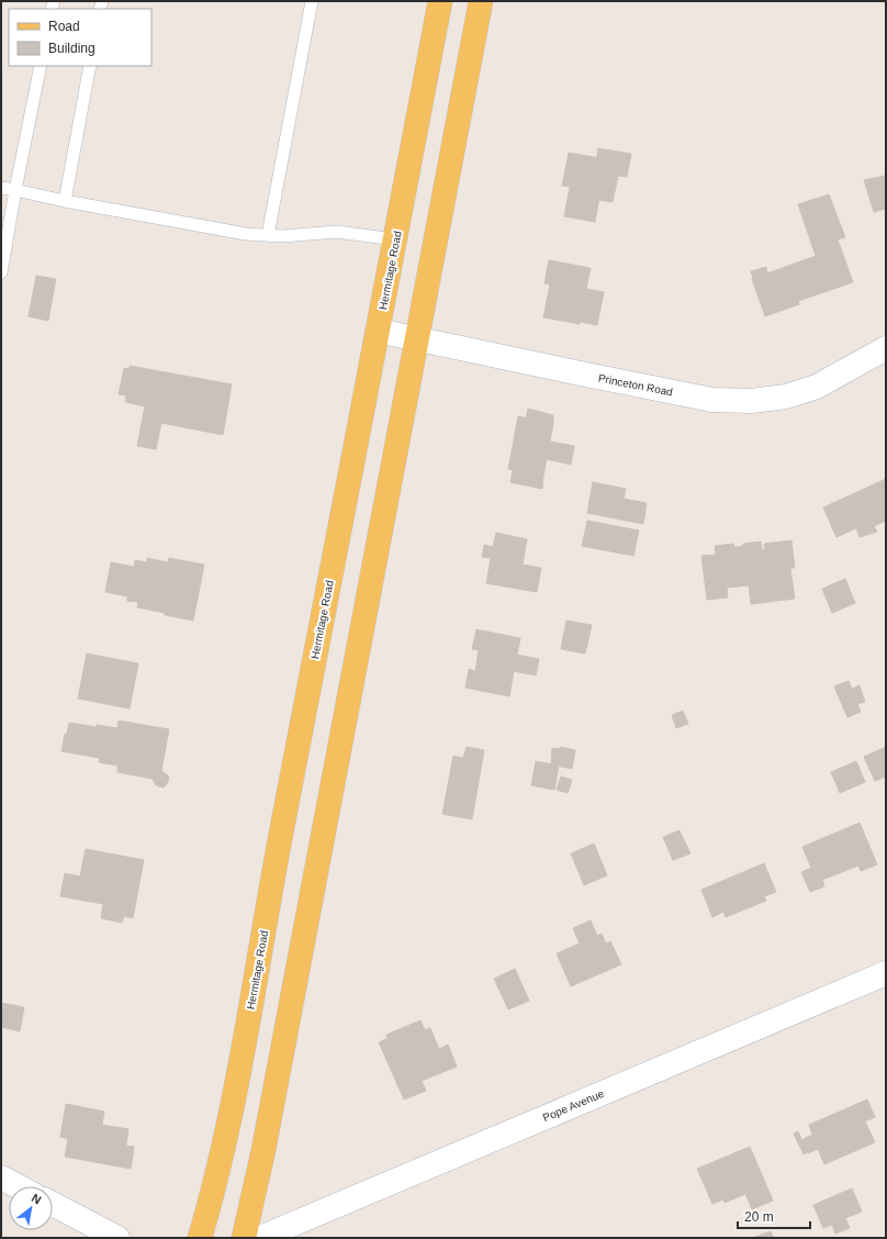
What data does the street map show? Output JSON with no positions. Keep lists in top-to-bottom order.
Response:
{
  "streets": {
    "main road": ["Hermitage Road"],
    "street": ["Princeton Road", "Pope Avenue"]
  },
  "crossings": [
    ["Hermitage Road", "Princeton Road"]
  ],
  "legend": ["Road", "Building"],
  "scale_bar": "20 m",
  "north": "top right"
}
